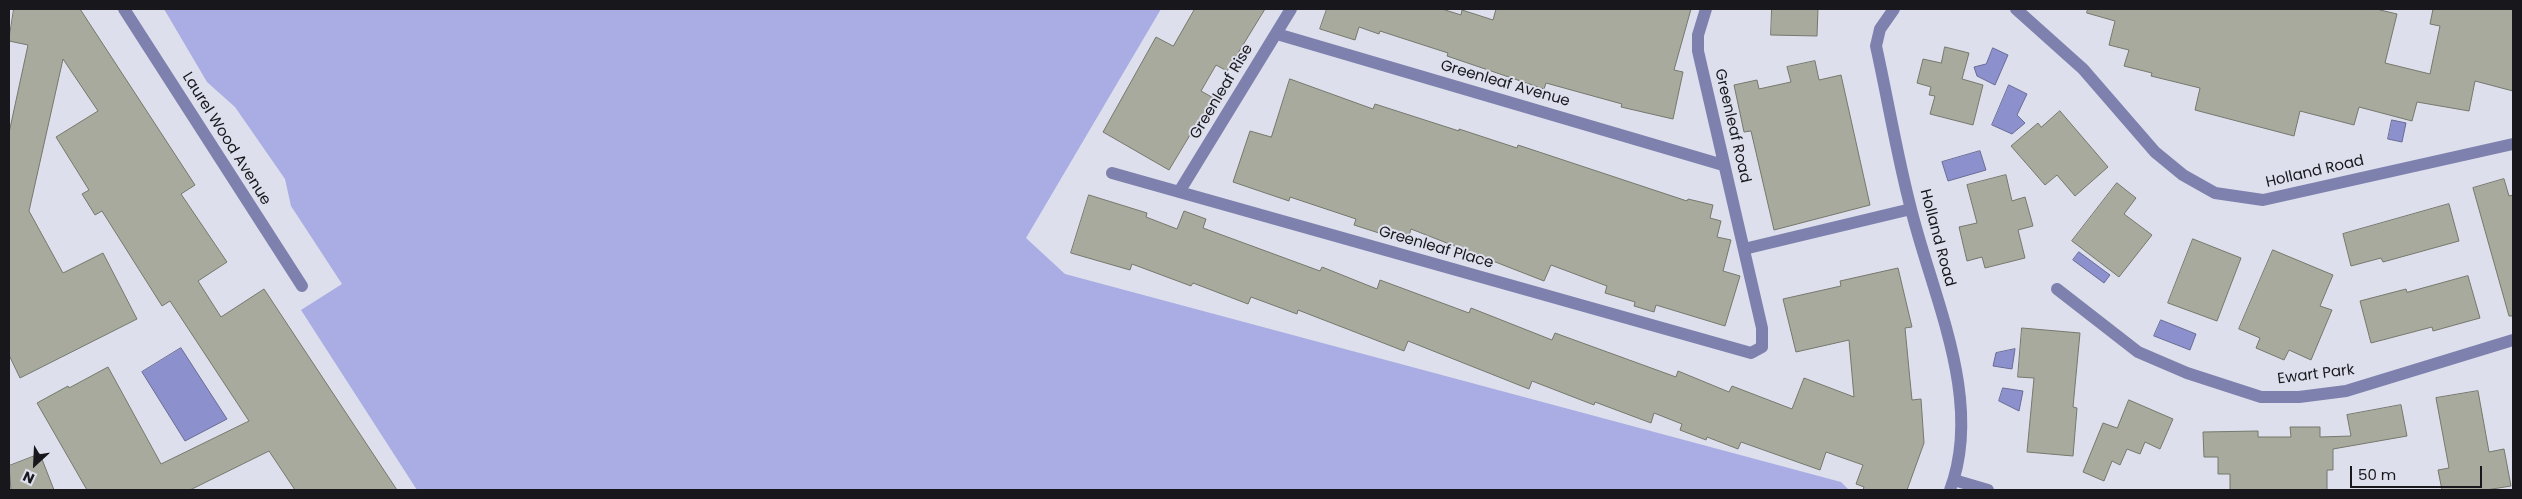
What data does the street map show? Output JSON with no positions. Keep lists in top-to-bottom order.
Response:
{
  "streets": {
    "street": [
      "Greenleaf Avenue",
      "Greenleaf Rise",
      "Greenleaf Road",
      "Laurel Wood Avenue",
      "Holland Road",
      "Greenleaf Place",
      "Ewart Park"
    ]
  },
  "crossings": [
    ["Greenleaf Avenue", "Greenleaf Rise"],
    ["Greenleaf Avenue", "Greenleaf Road"],
    ["Greenleaf Rise", "Greenleaf Place"],
    ["Greenleaf Road", "Greenleaf Place"]
  ],
  "scale_bar": "50 m",
  "north": "bottom left"
}
